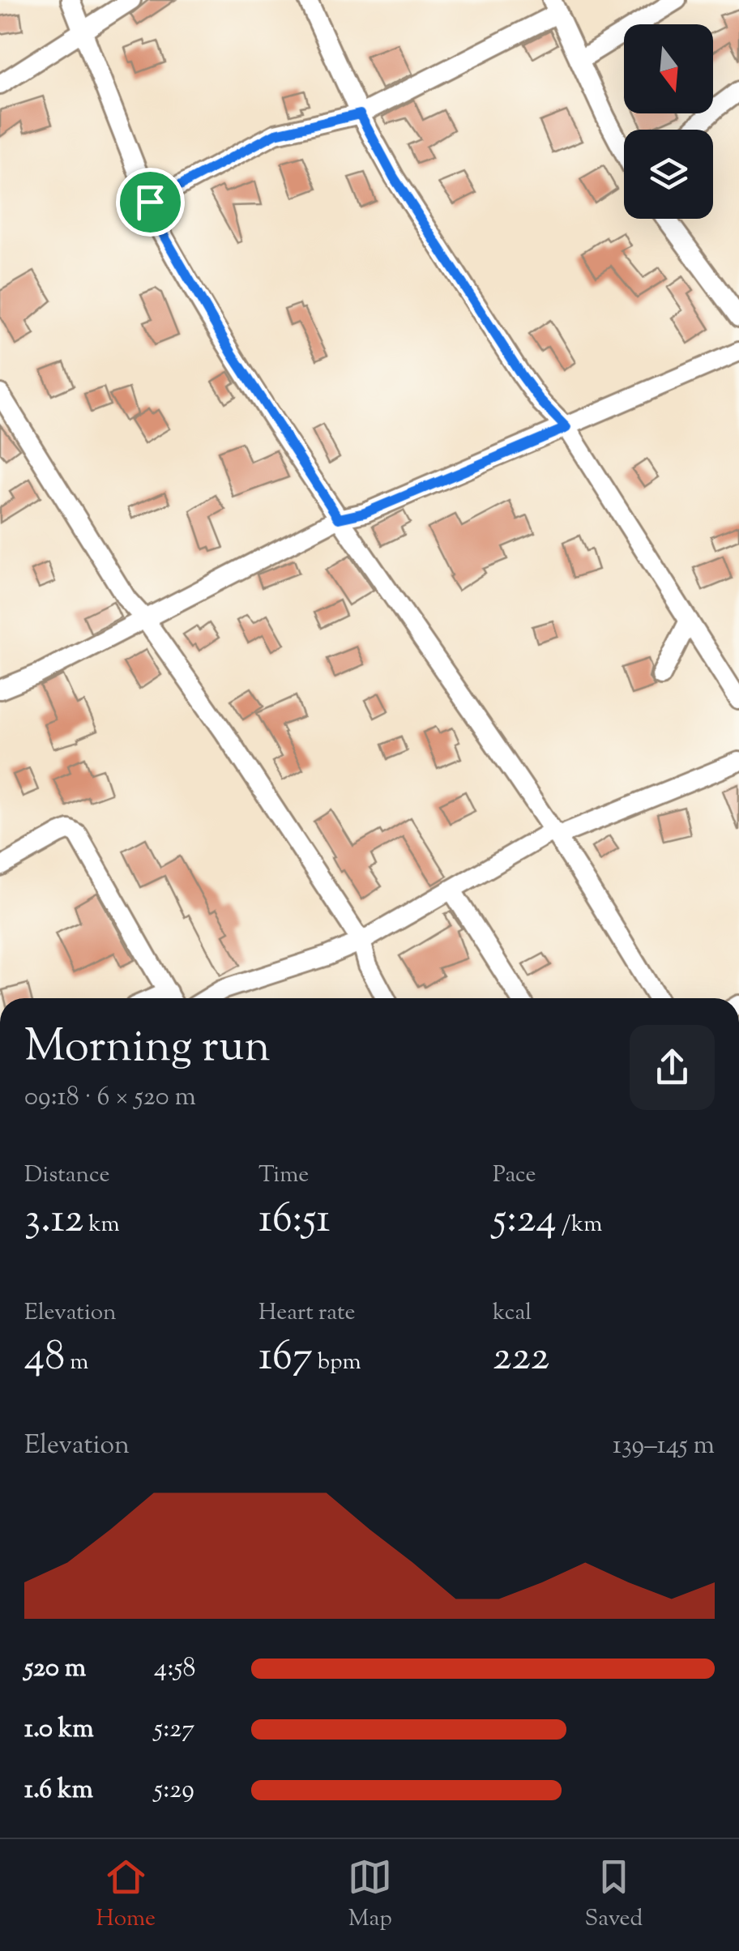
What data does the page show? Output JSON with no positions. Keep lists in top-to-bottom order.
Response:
{
  "north": "bottom",
  "page": {
    "heading": ["Morning run", "09:18 · 6 × 520 m"],
    "stats": [
      ["Distance", "3.12 km"],
      ["Time", "16:51"],
      ["Pace", "5:24 /km"],
      ["Elevation", "48 m"],
      ["Heart rate", "167 bpm"],
      ["kcal", "222"]
    ],
    "chart": ["Elevation", "139–145 m"],
    "list": [
      {
        "name": "520 m",
        "note": "4:58"
      },
      {
        "name": "1.0 km",
        "note": "5:27"
      },
      {
        "name": "1.6 km",
        "note": "5:29"
      }
    ],
    "tabs": ["Home", "Map", "Saved"]
  }
}
